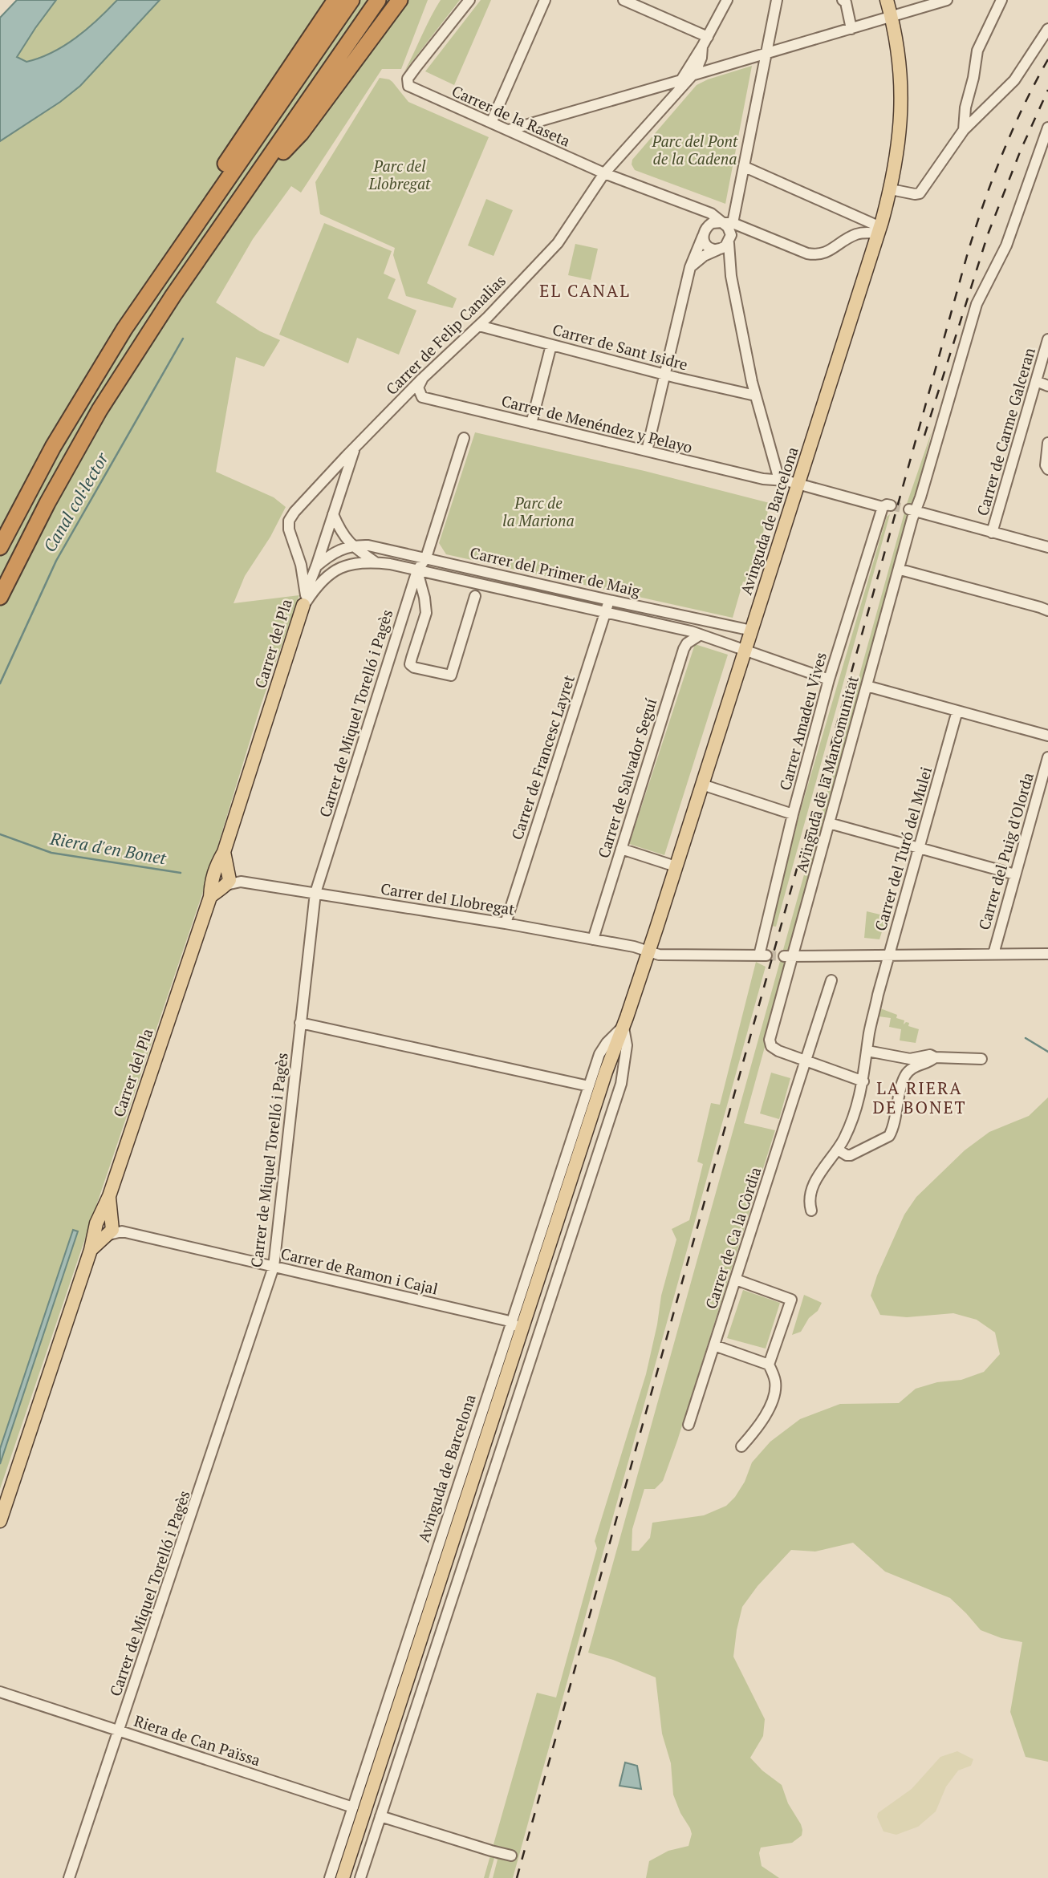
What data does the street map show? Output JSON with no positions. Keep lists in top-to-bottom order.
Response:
{
  "streets": {
    "main road": ["Avinguda de Barcelona", "Carrer del Pla"],
    "street": [
      "Carrer de la Raseta",
      "Carrer de Felip Canalias",
      "Carrer de Sant Isidre",
      "Carrer de Menéndez y Pelayo",
      "Carrer de Carme Galceran",
      "Carrer del Primer de Maig",
      "Carrer de Miquel Torelló i Pagès",
      "Carrer Amadeu Vives",
      "Carrer de Francesc Layret",
      "Avinguda de la Mancomunitat",
      "Carrer de Salvador Seguí",
      "Carrer del Turó del Mulei",
      "Carrer del Puig d'Olorda",
      "Carrer del Llobregat",
      "Carrer de Ca la Còrdia",
      "Carrer de Ramon i Cajal",
      "Riera de Can Païssa"
    ]
  },
  "crossings": [
    ["Carrer de la Raseta", "Carrer de Felip Canalias"],
    ["Carrer de la Raseta", "Avinguda de Barcelona"],
    ["Carrer de Felip Canalias", "Carrer de Sant Isidre"],
    ["Carrer de Felip Canalias", "Carrer de Menéndez y Pelayo"],
    ["Carrer de Felip Canalias", "Carrer del Primer de Maig"],
    ["Carrer de Felip Canalias", "Carrer del Pla"],
    ["Carrer de Menéndez y Pelayo", "Avinguda de Barcelona"],
    ["Carrer de Menéndez y Pelayo", "Carrer Amadeu Vives"],
    ["Avinguda de Barcelona", "Carrer del Primer de Maig"],
    ["Avinguda de Barcelona", "Carrer del Llobregat"],
    ["Avinguda de Barcelona", "Carrer de Ramon i Cajal"],
    ["Avinguda de Barcelona", "Riera de Can Païssa"],
    ["Carrer del Primer de Maig", "Carrer del Pla"],
    ["Carrer del Primer de Maig", "Carrer de Miquel Torelló i Pagès"],
    ["Carrer del Primer de Maig", "Carrer Amadeu Vives"],
    ["Carrer del Primer de Maig", "Carrer de Francesc Layret"],
    ["Carrer del Primer de Maig", "Carrer de Salvador Seguí"],
    ["Carrer del Pla", "Carrer del Llobregat"],
    ["Carrer del Pla", "Carrer de Ramon i Cajal"],
    ["Carrer de Miquel Torelló i Pagès", "Carrer del Llobregat"],
    ["Carrer de Miquel Torelló i Pagès", "Carrer de Ramon i Cajal"],
    ["Carrer de Miquel Torelló i Pagès", "Riera de Can Païssa"],
    ["Carrer Amadeu Vives", "Carrer del Llobregat"],
    ["Carrer de Francesc Layret", "Carrer del Llobregat"],
    ["Avinguda de la Mancomunitat", "Carrer de Ca la Còrdia"],
    ["Carrer de Salvador Seguí", "Carrer del Llobregat"]
  ],
  "districts": ["EL CANAL", "LA RIERA DE BONET"],
  "water": ["Canal col·lector", "Riera d'en Bonet"],
  "parks": ["Parc del Pont de la Cadena", "Parc del Llobregat", "Parc de la Mariona"]
}
